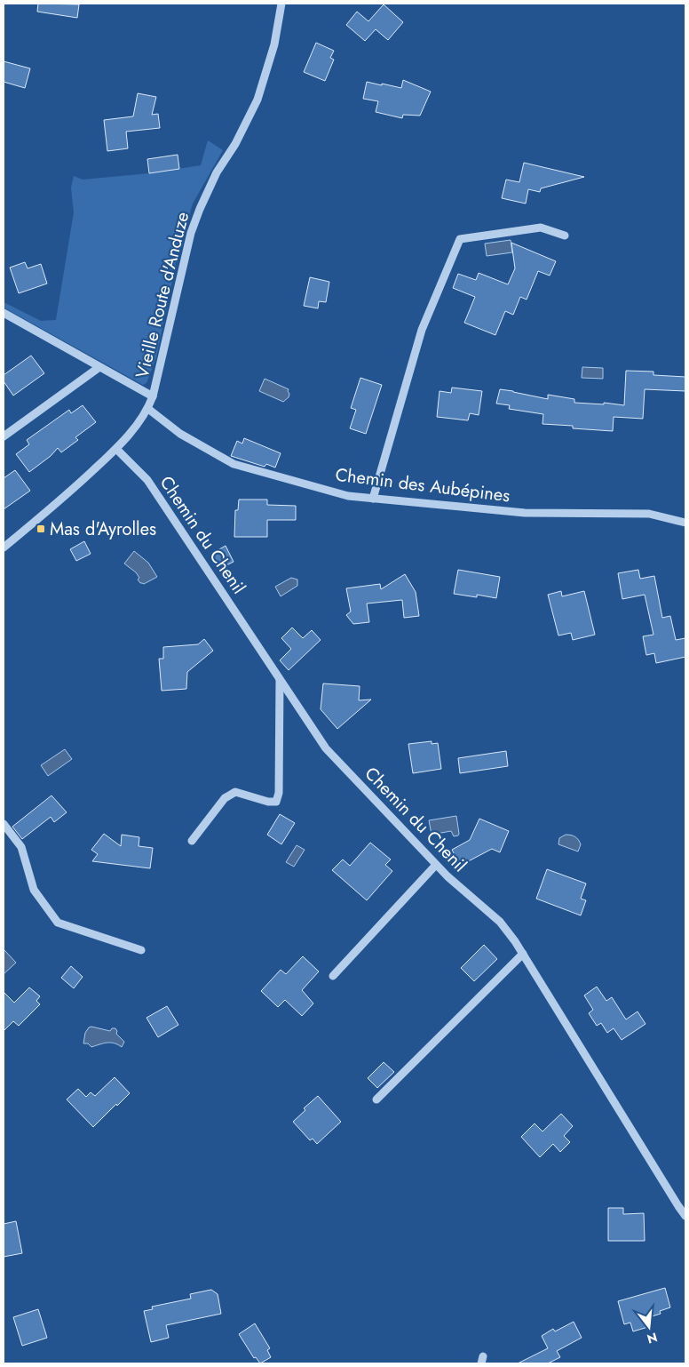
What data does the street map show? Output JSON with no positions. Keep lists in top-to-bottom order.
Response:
{
  "streets": {
    "street": ["Vieille Route d'Anduze", "Chemin des Aubépines", "Chemin du Chenil"]
  },
  "crossings": [
    ["Vieille Route d'Anduze", "Chemin des Aubépines"],
    ["Vieille Route d'Anduze", "Chemin du Chenil"]
  ],
  "places": {
    "transit": ["Mas d'Ayrolles"]
  },
  "north": "bottom"
}
